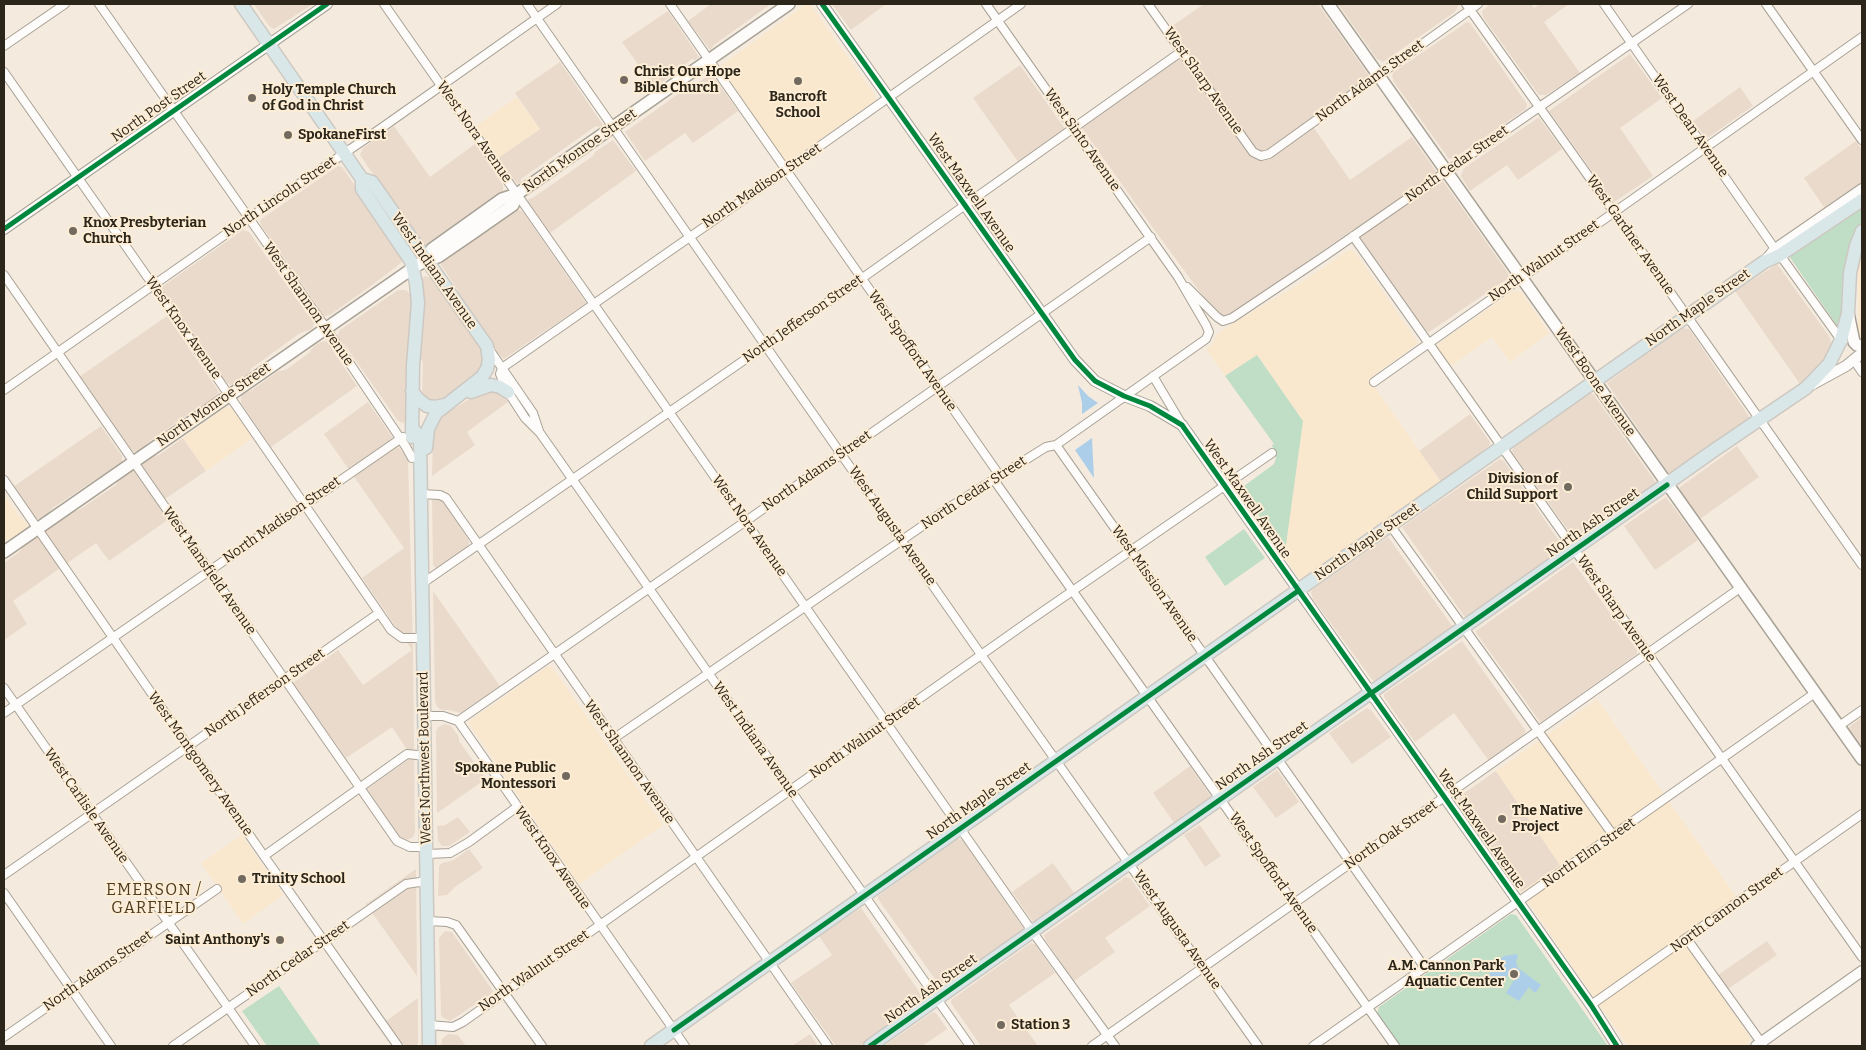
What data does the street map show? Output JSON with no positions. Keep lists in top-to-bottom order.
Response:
{
  "streets": {
    "main road": [
      "North Monroe Street",
      "West Indiana Avenue",
      "North Maple Street",
      "West Boone Avenue",
      "North Ash Street",
      "West Northwest Boulevard"
    ],
    "street": [
      "West Sharp Avenue",
      "North Adams Street",
      "North Post Street",
      "West Dean Avenue",
      "West Nora Avenue",
      "West Sinto Avenue",
      "North Cedar Street",
      "North Madison Street",
      "West Maxwell Avenue",
      "North Lincoln Street",
      "West Gardner Avenue",
      "North Walnut Street",
      "West Shannon Avenue",
      "North Jefferson Street",
      "West Knox Avenue",
      "West Spofford Avenue",
      "West Augusta Avenue",
      "West Mansfield Avenue",
      "West Mission Avenue",
      "West Montgomery Avenue",
      "West Carlisle Avenue",
      "North Oak Street",
      "North Elm Street",
      "North Cannon Street"
    ]
  },
  "crossings": [
    ["West Sharp Avenue", "North Adams Street"],
    ["West Sharp Avenue", "North Cedar Street"],
    ["West Sharp Avenue", "North Walnut Street"],
    ["West Sharp Avenue", "North Maple Street"],
    ["West Sharp Avenue", "North Jefferson Street"],
    ["West Sharp Avenue", "North Ash Street"],
    ["West Sharp Avenue", "North Oak Street"],
    ["West Sharp Avenue", "North Elm Street"],
    ["West Sharp Avenue", "North Cannon Street"],
    ["North Adams Street", "West Nora Avenue"],
    ["North Adams Street", "West Sinto Avenue"],
    ["North Adams Street", "West Maxwell Avenue"],
    ["North Adams Street", "West Gardner Avenue"],
    ["North Adams Street", "West Indiana Avenue"],
    ["North Adams Street", "West Shannon Avenue"],
    ["North Adams Street", "West Knox Avenue"],
    ["North Adams Street", "West Spofford Avenue"],
    ["North Adams Street", "West Boone Avenue"],
    ["North Adams Street", "West Augusta Avenue"],
    ["North Adams Street", "West Carlisle Avenue"],
    ["North Post Street", "West Indiana Avenue"],
    ["North Post Street", "West Shannon Avenue"],
    ["North Post Street", "West Knox Avenue"],
    ["West Dean Avenue", "North Cedar Street"],
    ["West Dean Avenue", "North Walnut Street"],
    ["West Dean Avenue", "North Maple Street"],
    ["West Dean Avenue", "North Ash Street"],
    ["West Nora Avenue", "North Monroe Street"],
    ["West Nora Avenue", "North Cedar Street"],
    ["West Nora Avenue", "North Madison Street"],
    ["West Nora Avenue", "North Lincoln Street"],
    ["West Nora Avenue", "North Walnut Street"],
    ["West Nora Avenue", "North Maple Street"],
    ["West Nora Avenue", "North Jefferson Street"],
    ["West Nora Avenue", "North Ash Street"],
    ["West Nora Avenue", "North Oak Street"],
    ["West Sinto Avenue", "North Cedar Street"],
    ["West Sinto Avenue", "North Madison Street"],
    ["West Sinto Avenue", "North Jefferson Street"],
    ["North Monroe Street", "West Indiana Avenue"],
    ["North Monroe Street", "West Shannon Avenue"],
    ["North Monroe Street", "West Knox Avenue"],
    ["North Monroe Street", "West Spofford Avenue"],
    ["North Monroe Street", "West Augusta Avenue"],
    ["North Monroe Street", "West Mansfield Avenue"],
    ["North Monroe Street", "West Montgomery Avenue"],
    ["North Cedar Street", "West Maxwell Avenue"],
    ["North Cedar Street", "West Gardner Avenue"],
    ["North Cedar Street", "West Indiana Avenue"],
    ["North Cedar Street", "West Shannon Avenue"],
    ["North Cedar Street", "West Spofford Avenue"],
    ["North Cedar Street", "West Boone Avenue"],
    ["North Cedar Street", "West Augusta Avenue"],
    ["North Cedar Street", "West Mission Avenue"],
    ["North Cedar Street", "West Northwest Boulevard"],
    ["North Cedar Street", "West Montgomery Avenue"],
    ["North Cedar Street", "West Carlisle Avenue"],
    ["North Madison Street", "West Maxwell Avenue"],
    ["North Madison Street", "West Indiana Avenue"],
    ["North Madison Street", "West Shannon Avenue"],
    ["North Madison Street", "West Knox Avenue"],
    ["North Madison Street", "West Spofford Avenue"],
    ["North Madison Street", "West Augusta Avenue"],
    ["North Madison Street", "West Mansfield Avenue"],
    ["North Madison Street", "West Montgomery Avenue"],
    ["North Madison Street", "West Carlisle Avenue"],
    ["West Maxwell Avenue", "North Walnut Street"],
    ["West Maxwell Avenue", "North Maple Street"],
    ["West Maxwell Avenue", "North Jefferson Street"],
    ["West Maxwell Avenue", "North Ash Street"],
    ["West Maxwell Avenue", "North Oak Street"],
    ["West Maxwell Avenue", "North Elm Street"],
    ["West Maxwell Avenue", "North Cannon Street"],
    ["North Lincoln Street", "West Indiana Avenue"],
    ["North Lincoln Street", "West Shannon Avenue"],
    ["North Lincoln Street", "West Knox Avenue"],
    ["North Lincoln Street", "West Augusta Avenue"],
    ["North Lincoln Street", "West Mansfield Avenue"],
    ["West Gardner Avenue", "North Walnut Street"],
    ["West Gardner Avenue", "North Maple Street"],
    ["West Gardner Avenue", "North Ash Street"],
    ["North Walnut Street", "West Indiana Avenue"],
    ["North Walnut Street", "West Shannon Avenue"],
    ["North Walnut Street", "West Knox Avenue"],
    ["North Walnut Street", "West Spofford Avenue"],
    ["North Walnut Street", "West Boone Avenue"],
    ["North Walnut Street", "West Augusta Avenue"],
    ["North Walnut Street", "West Mission Avenue"],
    ["North Walnut Street", "West Northwest Boulevard"],
    ["West Indiana Avenue", "North Maple Street"],
    ["West Indiana Avenue", "North Jefferson Street"],
    ["West Indiana Avenue", "North Ash Street"],
    ["West Indiana Avenue", "West Northwest Boulevard"],
    ["West Shannon Avenue", "North Maple Street"],
    ["West Shannon Avenue", "North Jefferson Street"],
    ["West Shannon Avenue", "West Northwest Boulevard"],
    ["North Maple Street", "West Knox Avenue"],
    ["North Maple Street", "West Spofford Avenue"],
    ["North Maple Street", "West Boone Avenue"],
    ["North Maple Street", "West Augusta Avenue"],
    ["North Maple Street", "West Mission Avenue"],
    ["North Jefferson Street", "West Knox Avenue"],
    ["North Jefferson Street", "West Spofford Avenue"],
    ["North Jefferson Street", "West Augusta Avenue"],
    ["North Jefferson Street", "West Mansfield Avenue"],
    ["North Jefferson Street", "West Northwest Boulevard"],
    ["North Jefferson Street", "West Montgomery Avenue"],
    ["North Jefferson Street", "West Carlisle Avenue"],
    ["West Knox Avenue", "West Northwest Boulevard"],
    ["West Spofford Avenue", "North Ash Street"],
    ["West Spofford Avenue", "North Oak Street"],
    ["West Spofford Avenue", "North Elm Street"],
    ["West Boone Avenue", "North Ash Street"],
    ["West Boone Avenue", "North Oak Street"],
    ["West Boone Avenue", "North Elm Street"],
    ["North Ash Street", "West Augusta Avenue"],
    ["North Ash Street", "West Mission Avenue"],
    ["West Augusta Avenue", "North Oak Street"],
    ["West Mansfield Avenue", "West Northwest Boulevard"],
    ["West Mission Avenue", "North Oak Street"],
    ["West Mission Avenue", "North Elm Street"]
  ],
  "districts": ["EMERSON / GARFIELD"],
  "places": [
    "Christ Our Hope Bible Church",
    "Bancroft School",
    "Holy Temple Church of God in Christ",
    "SpokaneFirst",
    "Knox Presbyterian Church",
    "Division of Child Support",
    "Spokane Public Montessori",
    "The Native Project",
    "Trinity School",
    "Saint Anthony's",
    "A.M. Cannon Park Aquatic Center",
    "Station 3"
  ]
}
